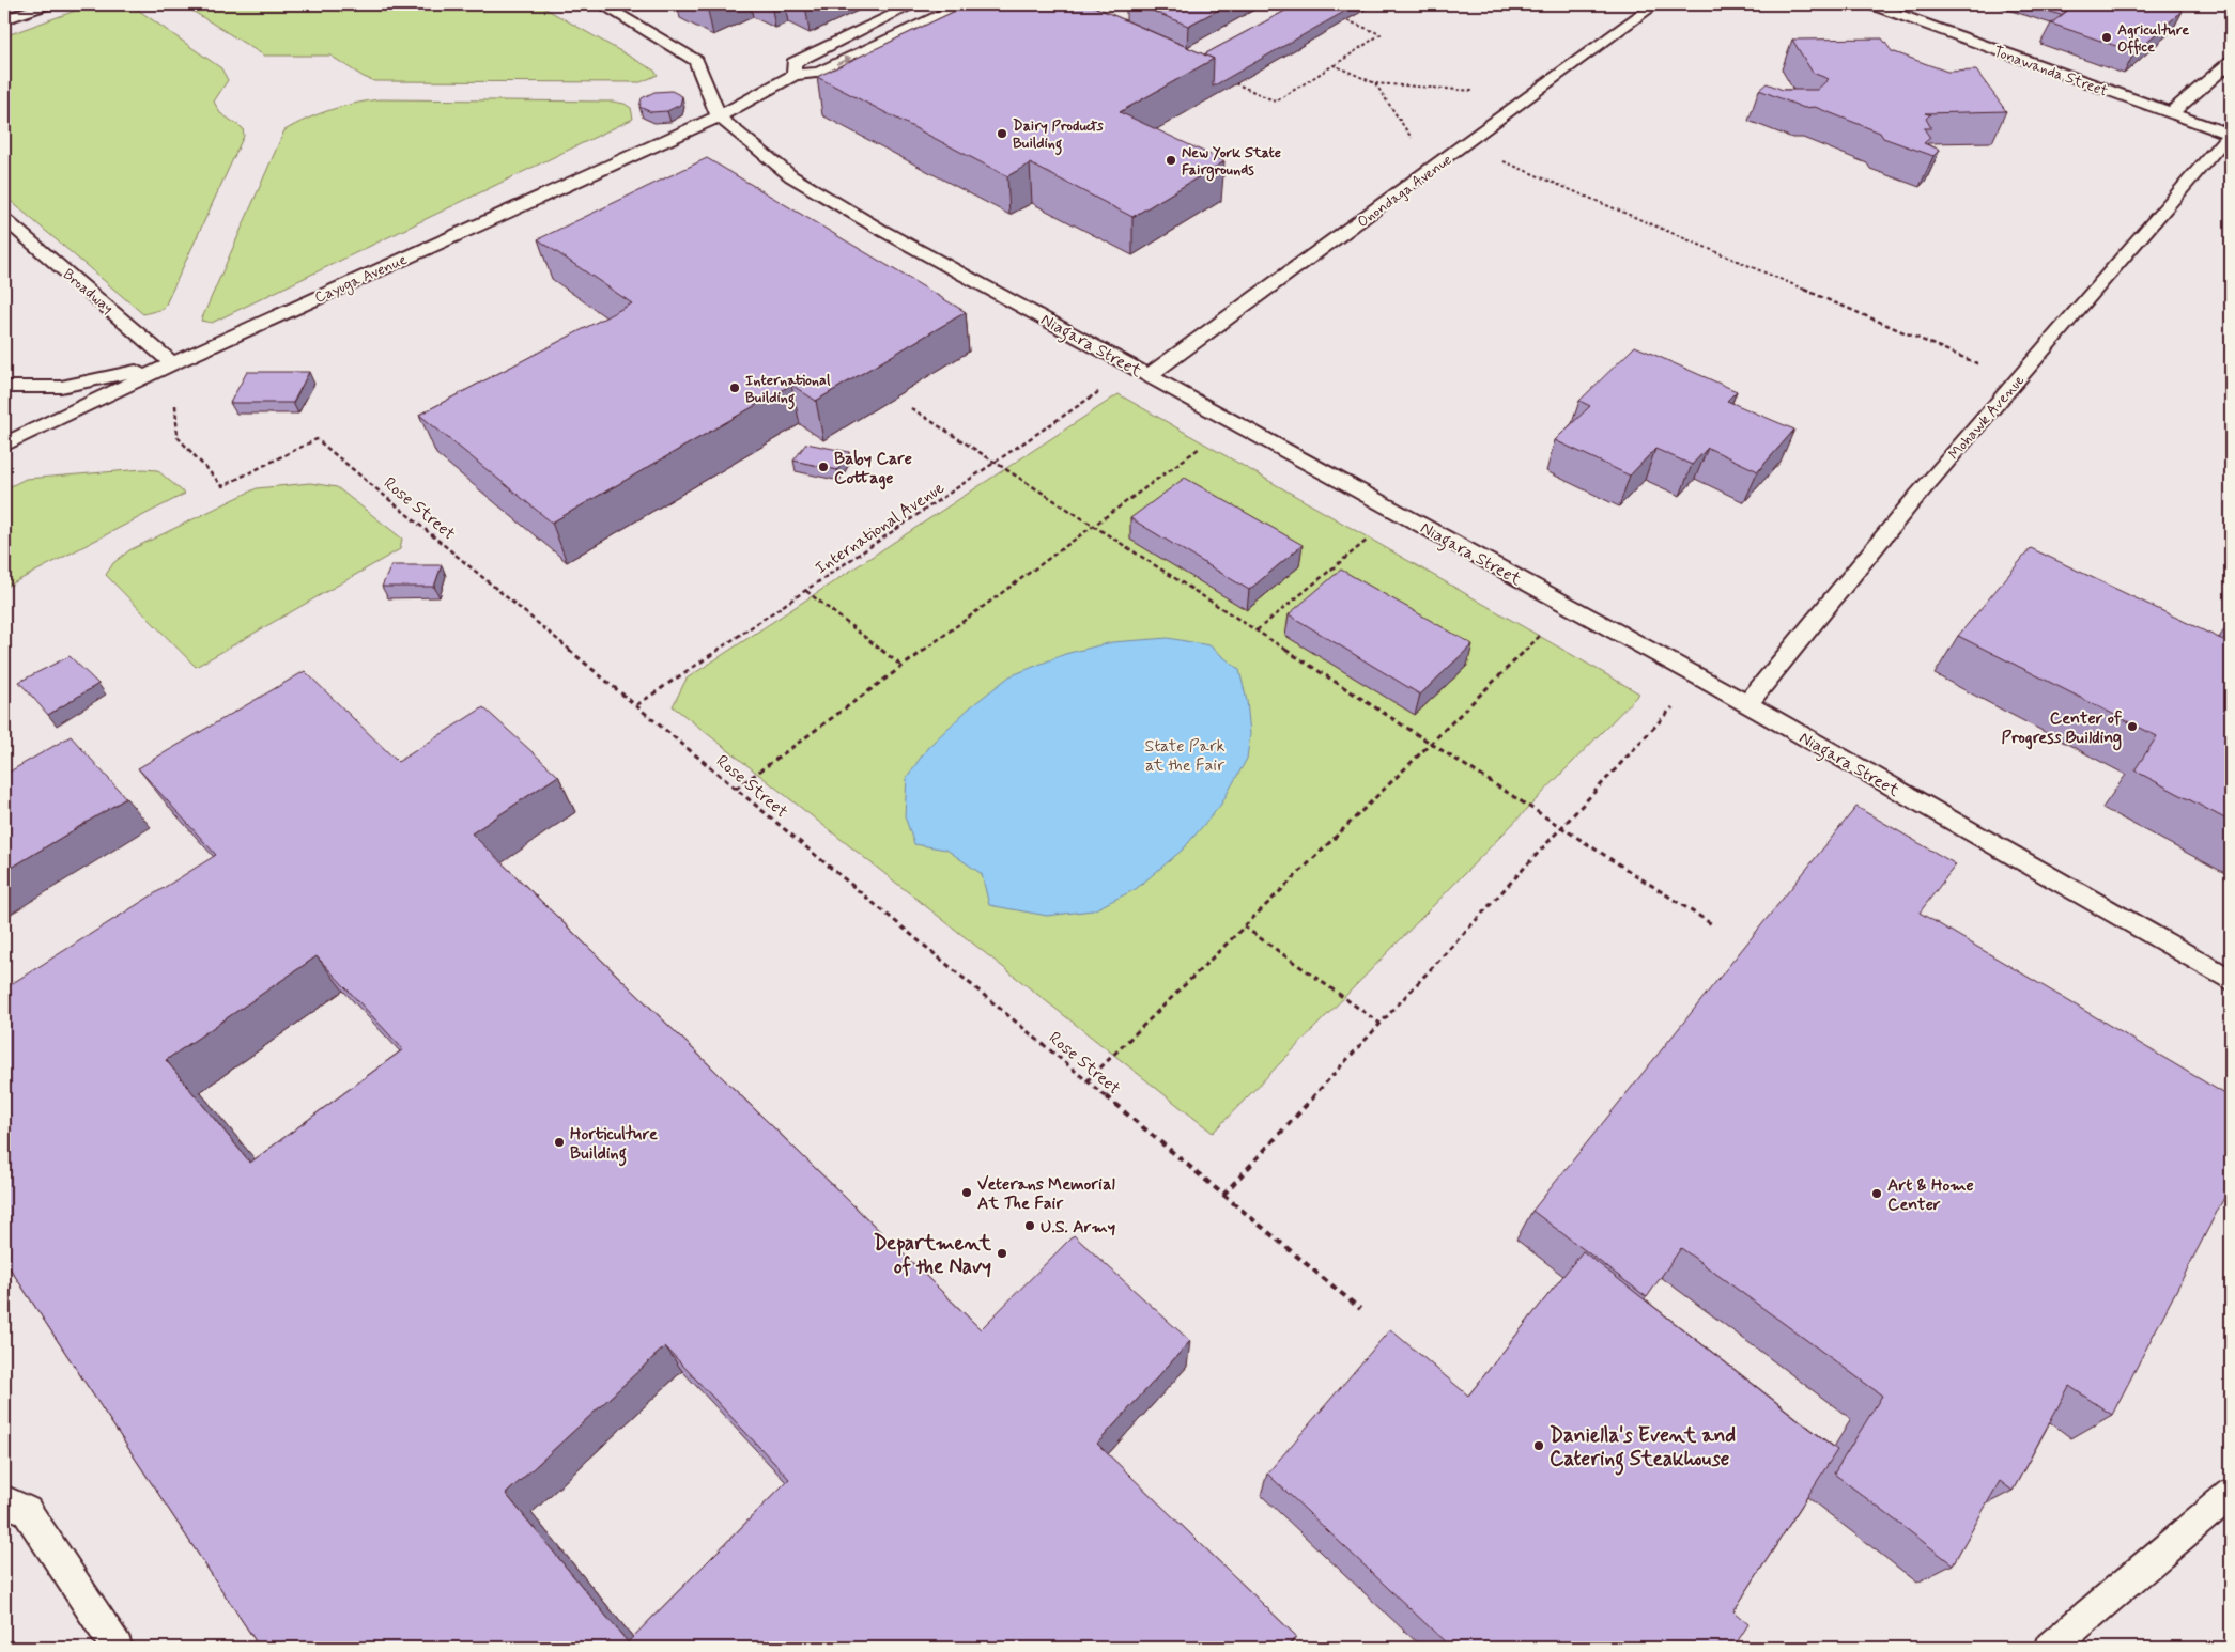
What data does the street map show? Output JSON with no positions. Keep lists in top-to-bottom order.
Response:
{
  "streets": {
    "lane": [
      "Tonawanda Street",
      "Onondaga Avenue",
      "Cayuga Avenue",
      "Broadway",
      "Niagara Street",
      "Mohawk Avenue"
    ],
    "path": ["Rose Street", "International Avenue"]
  },
  "crossings": [
    ["Tonawanda Street", "Mohawk Avenue"],
    ["Onondaga Avenue", "Niagara Street"],
    ["Onondaga Avenue", "International Avenue"],
    ["Cayuga Avenue", "Broadway"],
    ["Cayuga Avenue", "Niagara Street"],
    ["Cayuga Avenue", "Rose Street"],
    ["Broadway", "Rose Street"],
    ["Niagara Street", "Mohawk Avenue"],
    ["Niagara Street", "International Avenue"],
    ["Rose Street", "International Avenue"]
  ],
  "parks": ["State Park at the Fair"],
  "places": [
    "Agriculture Office",
    "Dairy Products Building",
    "New York State Fairgrounds",
    "International Building",
    "Baby Care Cottage",
    "Center of Progress Building",
    "Horticulture Building",
    "Veterans Memorial At The Fair",
    "Art & Home Center",
    "U.S. Army",
    "Department of the Navy",
    "Daniella's Event and Catering Steakhouse"
  ]
}
